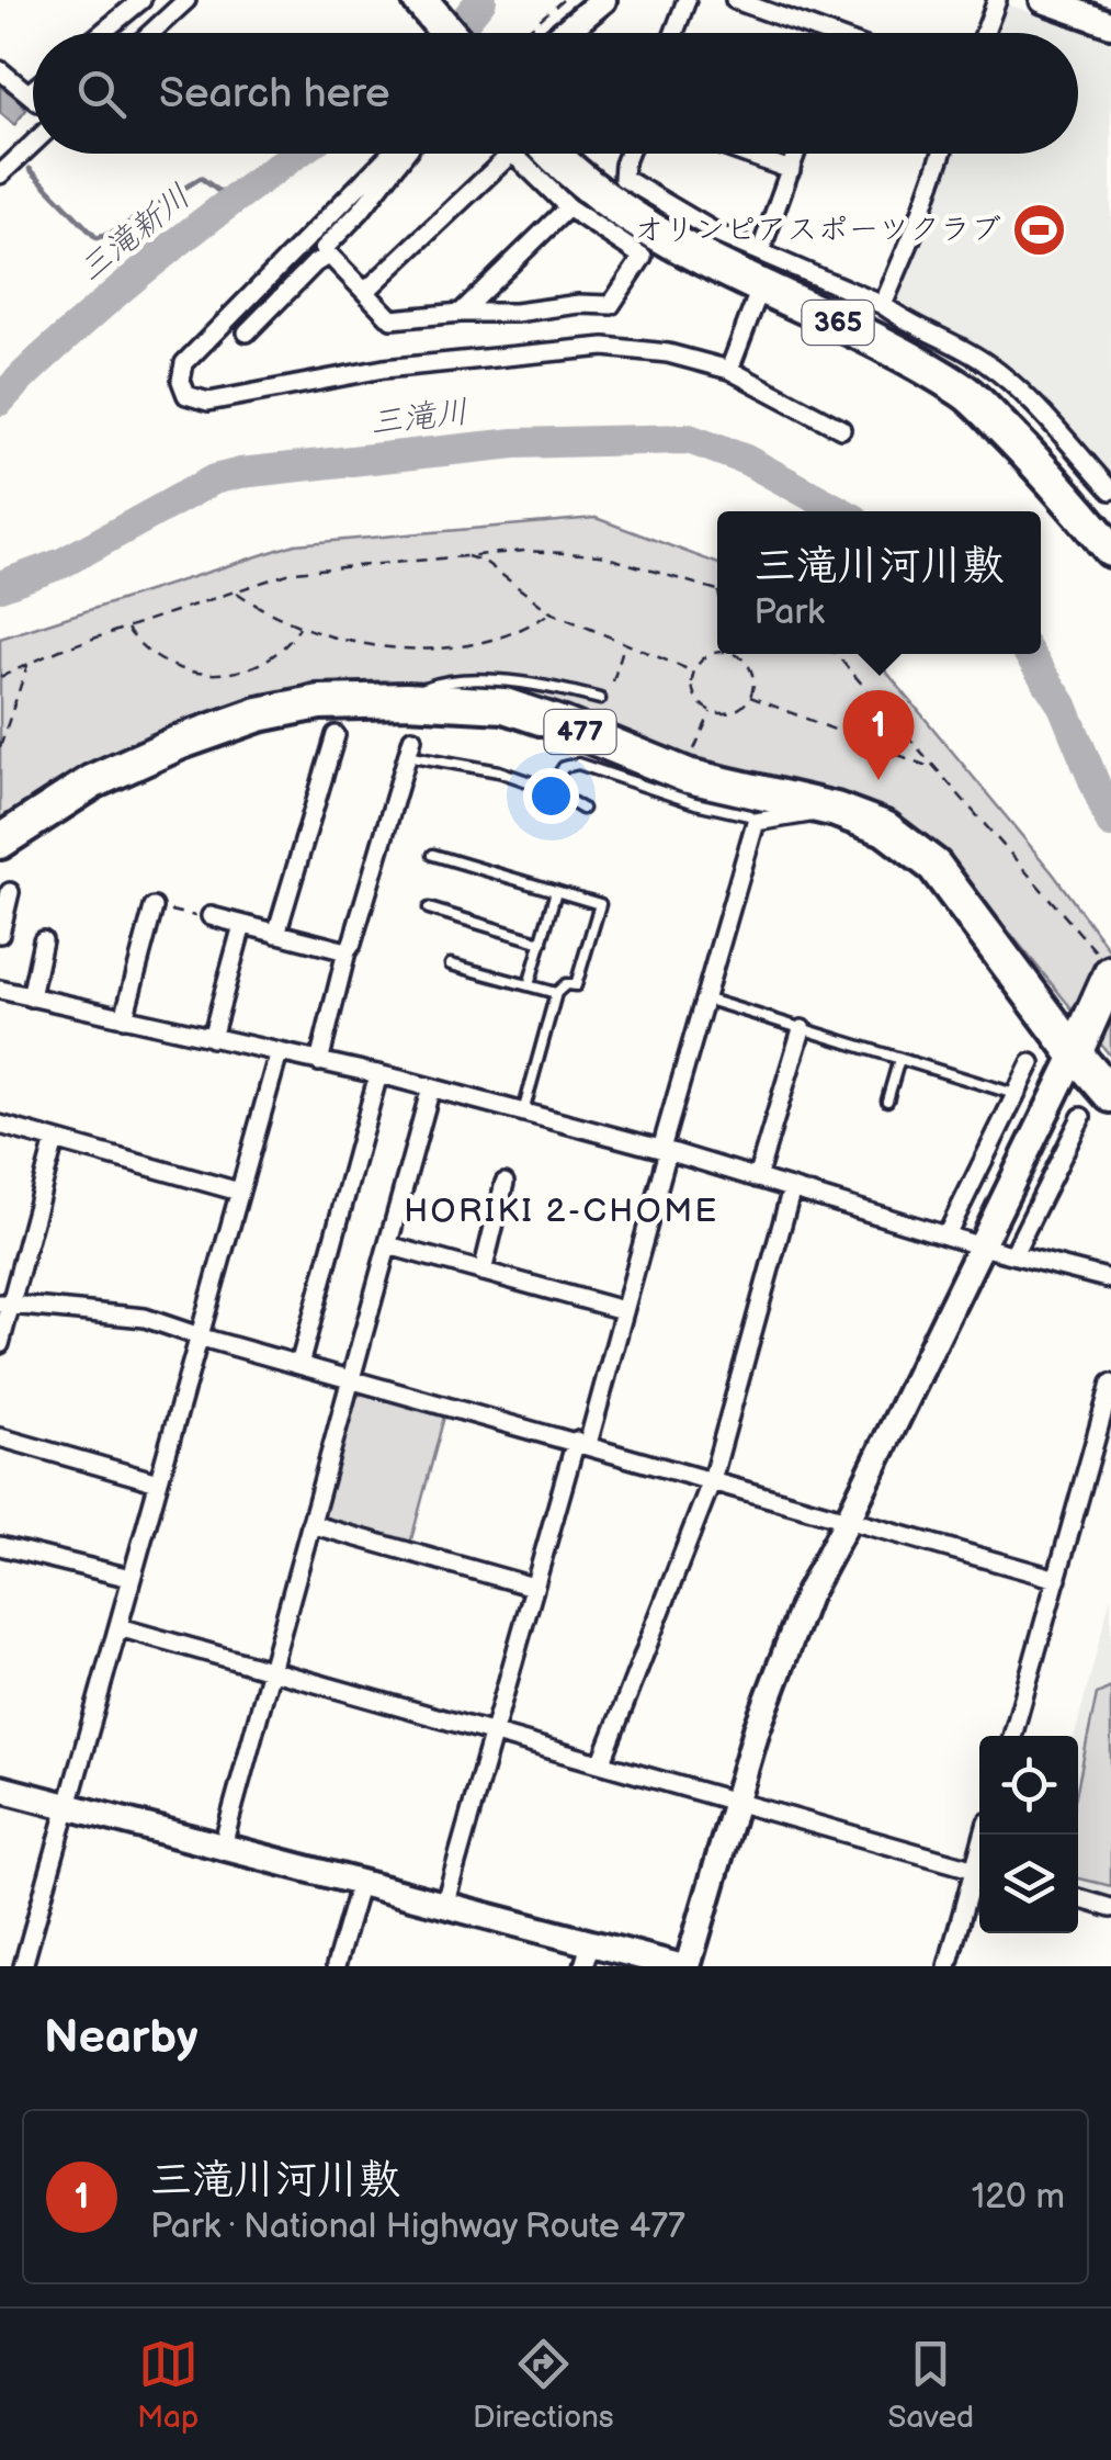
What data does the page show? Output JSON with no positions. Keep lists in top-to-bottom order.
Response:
{
  "streets": {
    "highway": ["365", "477"]
  },
  "districts": ["HORIKI 2-CHOME"],
  "water": ["三滝新川", "三滝川"],
  "places": {
    "sports": ["オリンピアスポーツクラブ"]
  },
  "page": {
    "search": "Search here",
    "popup": ["三滝川河川敷", "Park"],
    "pins": "1",
    "heading": "Nearby",
    "list": [
      {
        "mark": "1",
        "name": "三滝川河川敷",
        "note": "Park · National Highway Route 477",
        "value": "120 m"
      }
    ],
    "nav": ["Map", "Directions", "Saved"]
  }
}
